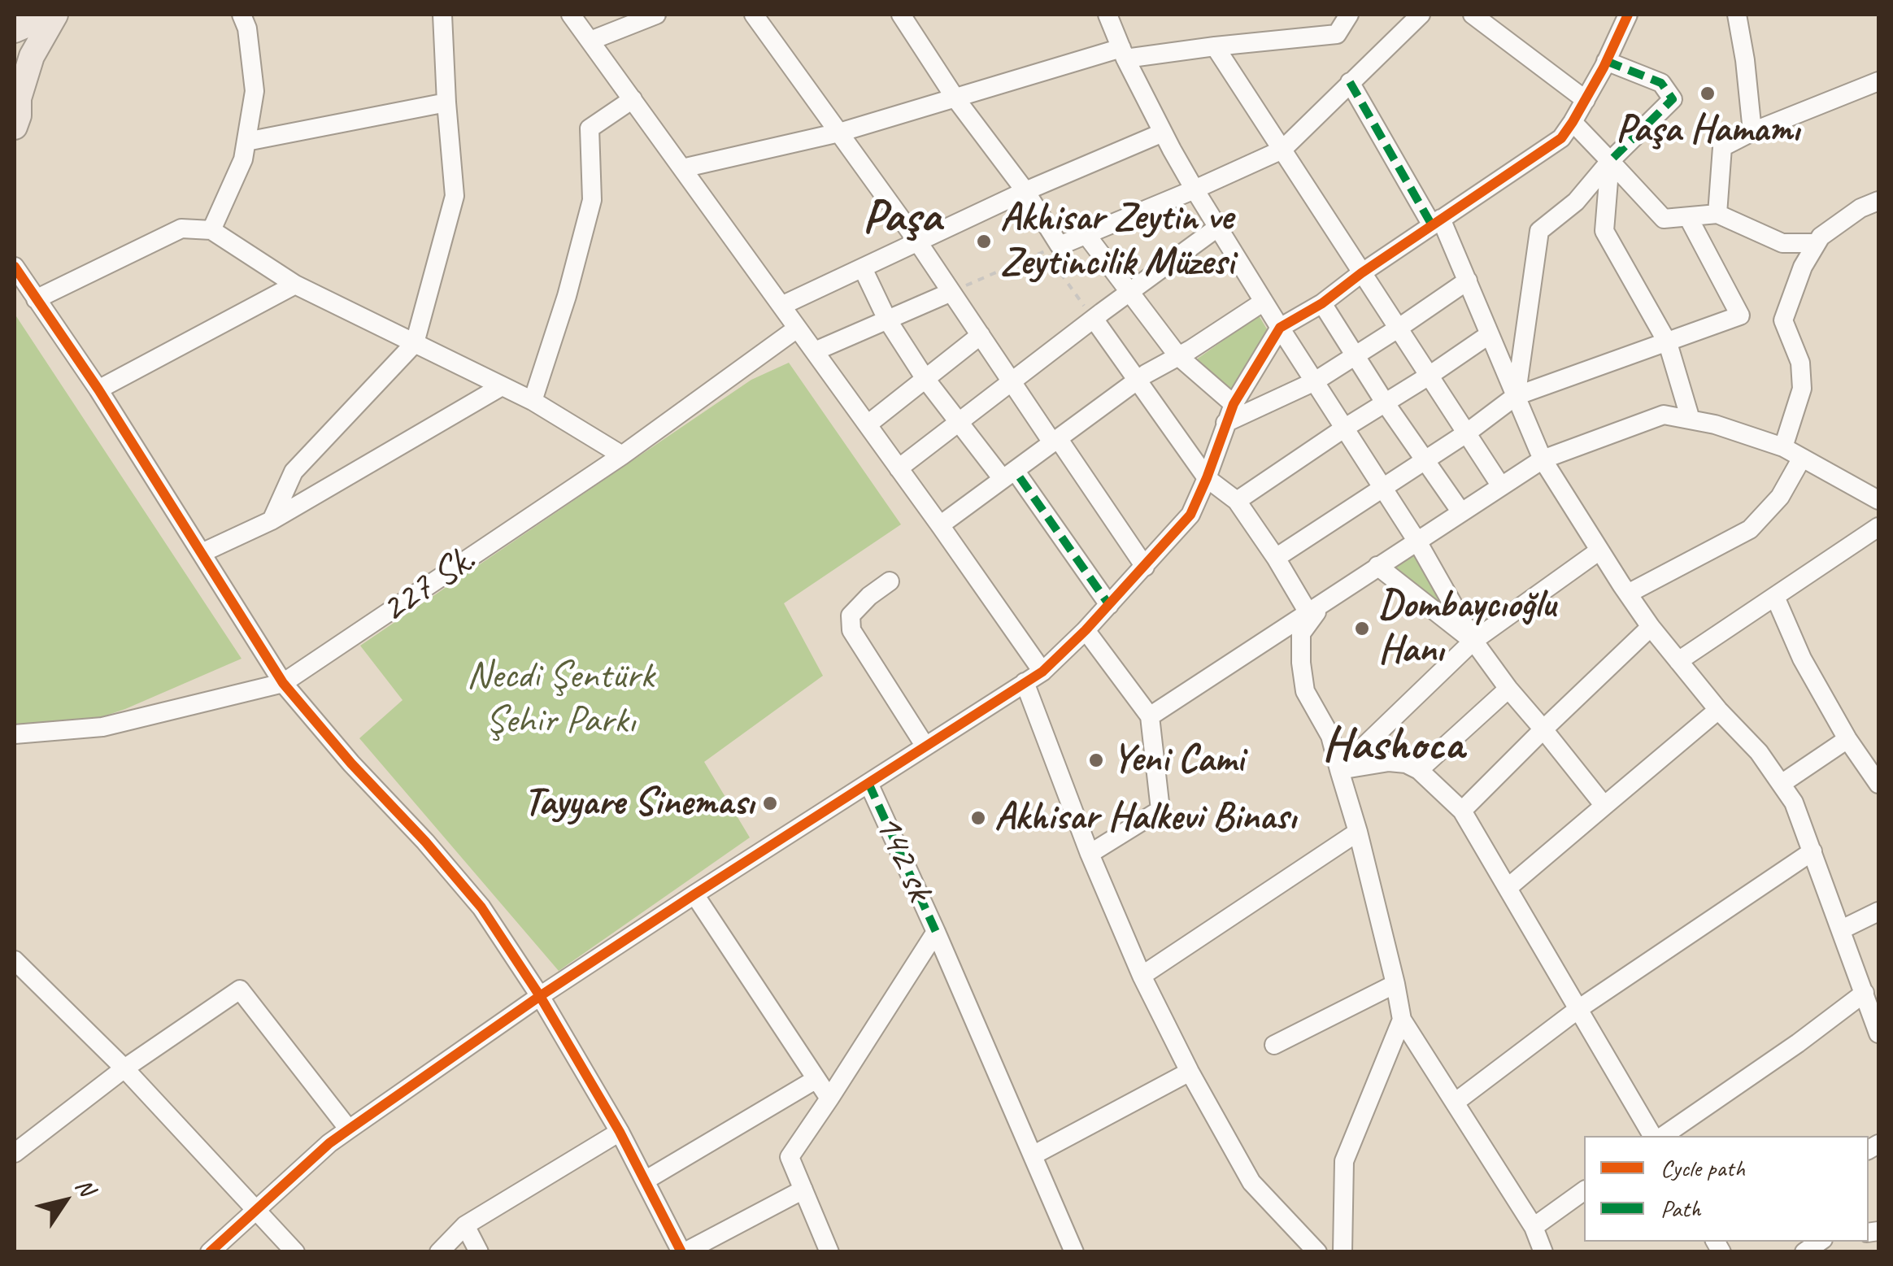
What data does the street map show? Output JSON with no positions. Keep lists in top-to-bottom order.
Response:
{
  "streets": {
    "street": ["227 Sk.", "142 sk"]
  },
  "districts": ["Paşa", "Hashoca"],
  "parks": ["Necdi Şentürk Şehir Parkı"],
  "places": [
    "Paşa Hamamı",
    "Akhisar Zeytin ve Zeytincilik Müzesi",
    "Dombaycıoğlu Hanı",
    "Yeni Cami",
    "Tayyare Sineması",
    "Akhisar Halkevi Binası"
  ],
  "legend": ["Cycle path", "Path"],
  "north": "top right"
}
